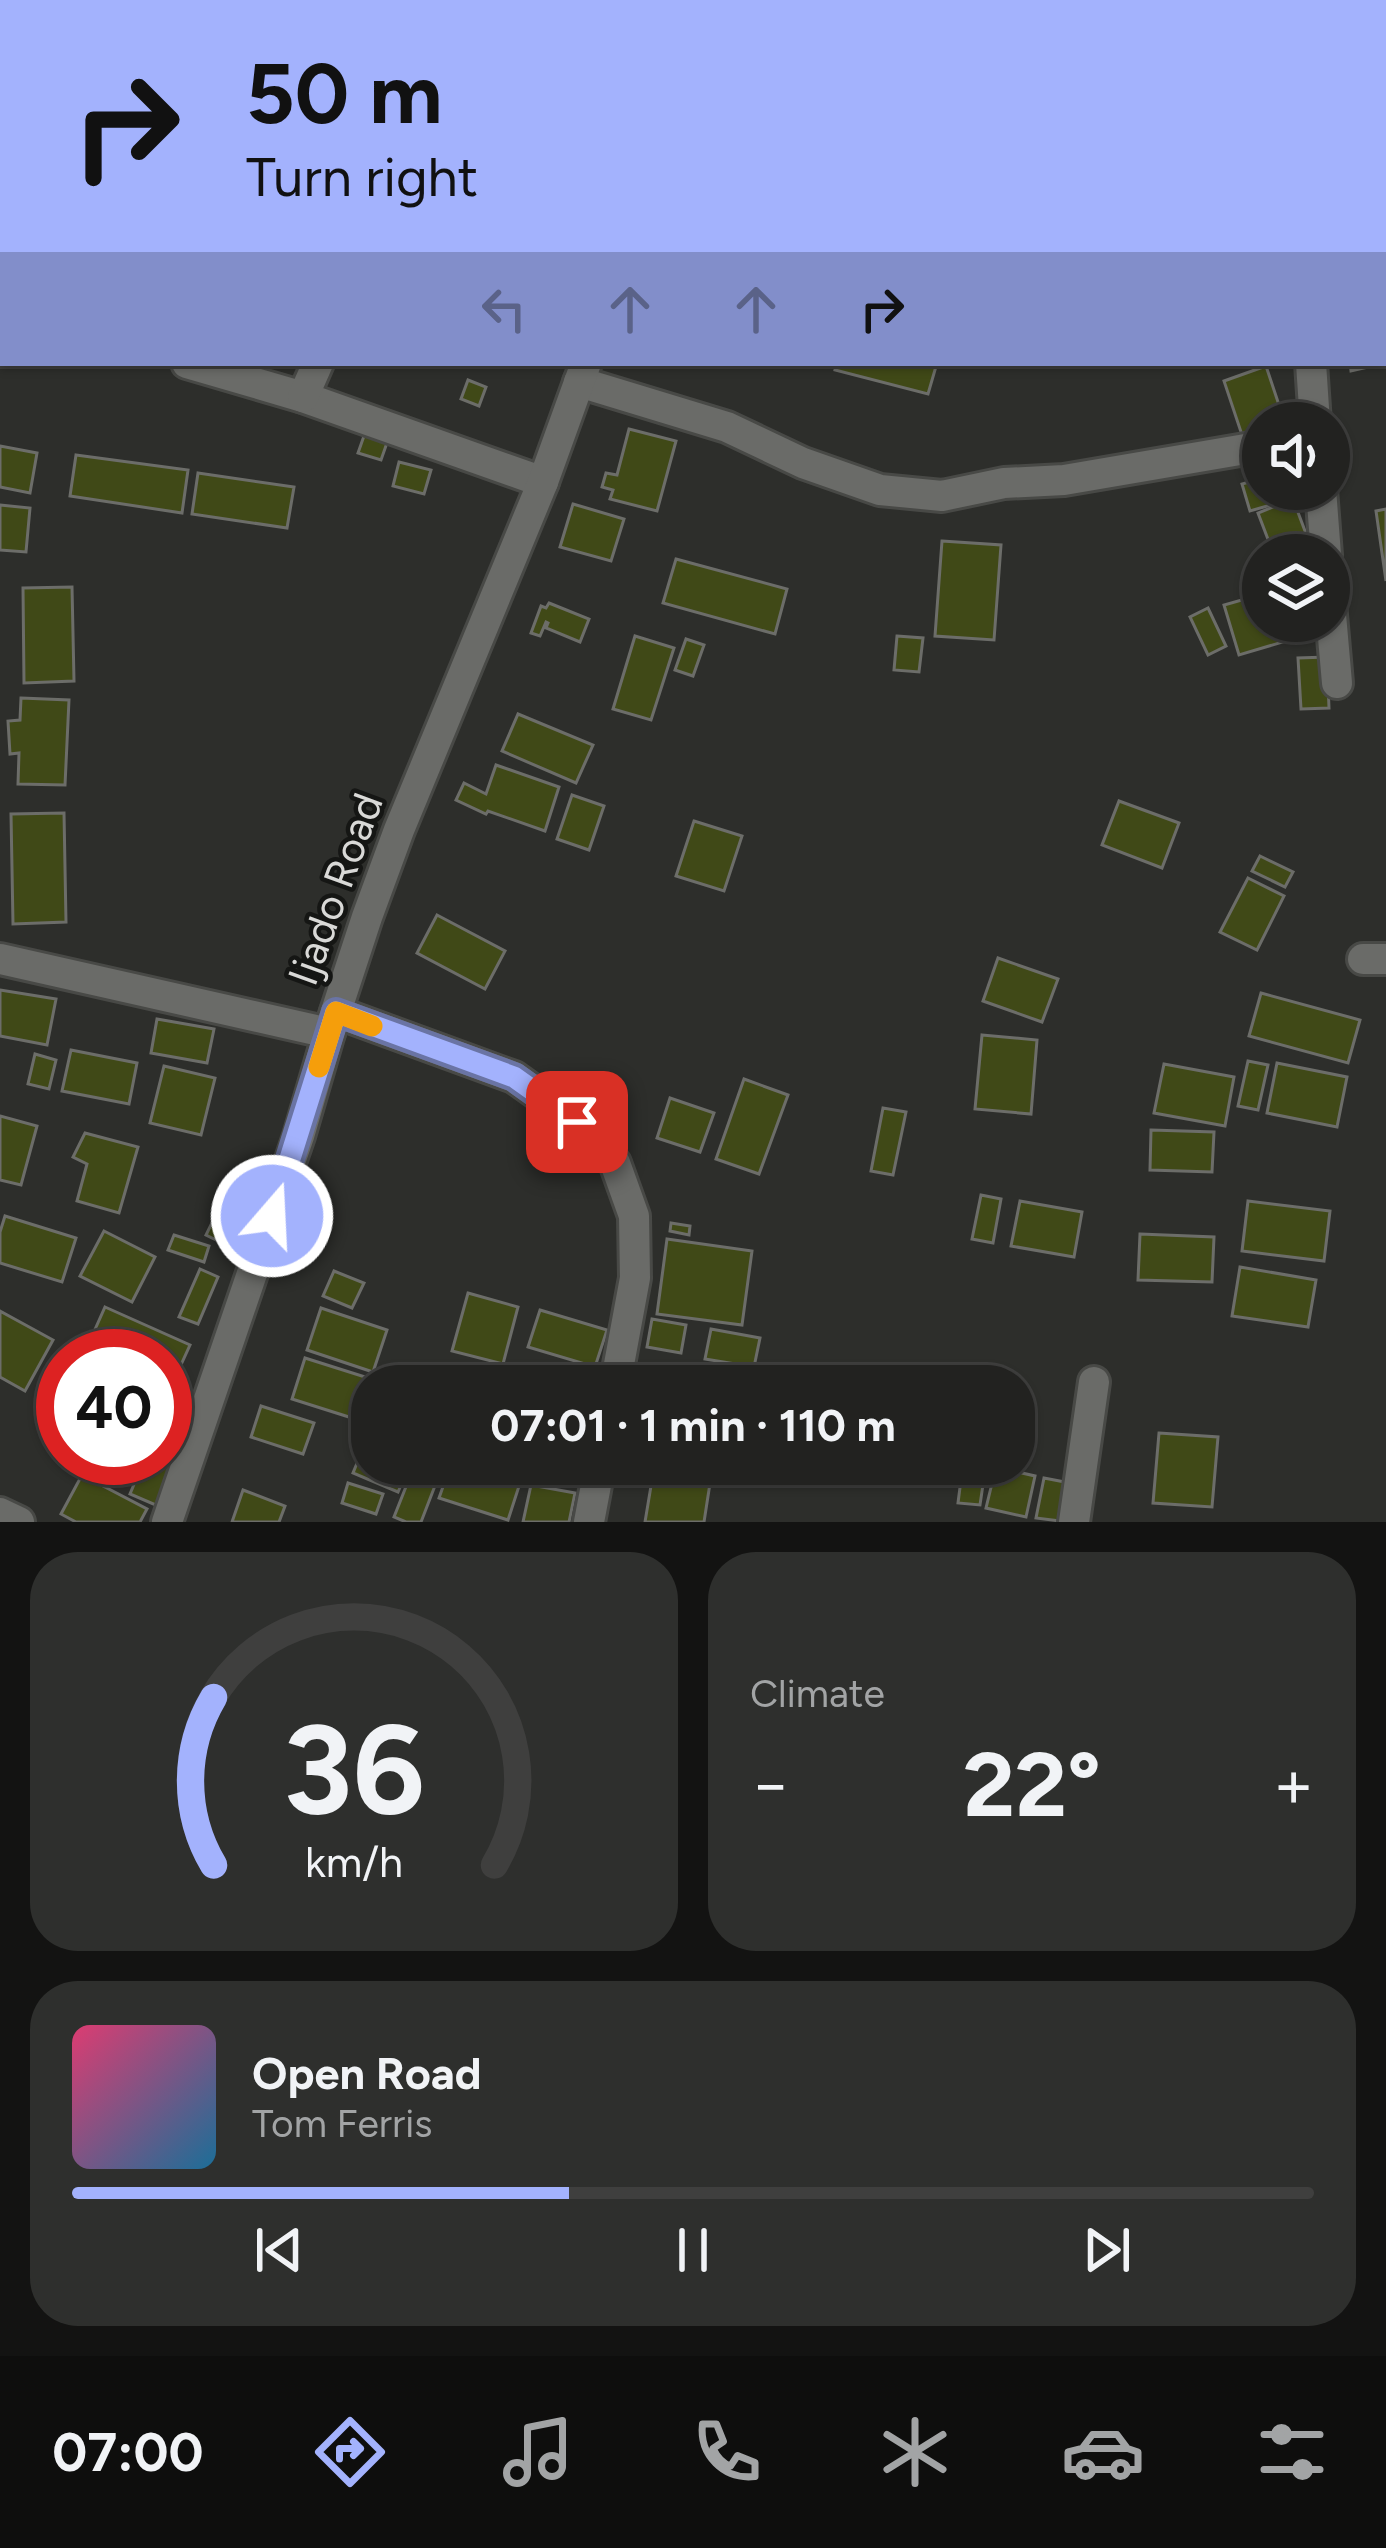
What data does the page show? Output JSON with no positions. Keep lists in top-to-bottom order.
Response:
{
  "streets": {
    "street": ["Ijado Road"]
  },
  "page": {
    "turn": ["50 m", "Turn right"],
    "limit": "40",
    "trip": "07:01 · 1 min · 110 m",
    "tile": "Climate",
    "heat": ["−", "22°", "+"],
    "song": ["Open Road", "Tom Ferris"],
    "tabs": "07:00",
    "gauge": ["36", "km/h"]
  }
}
